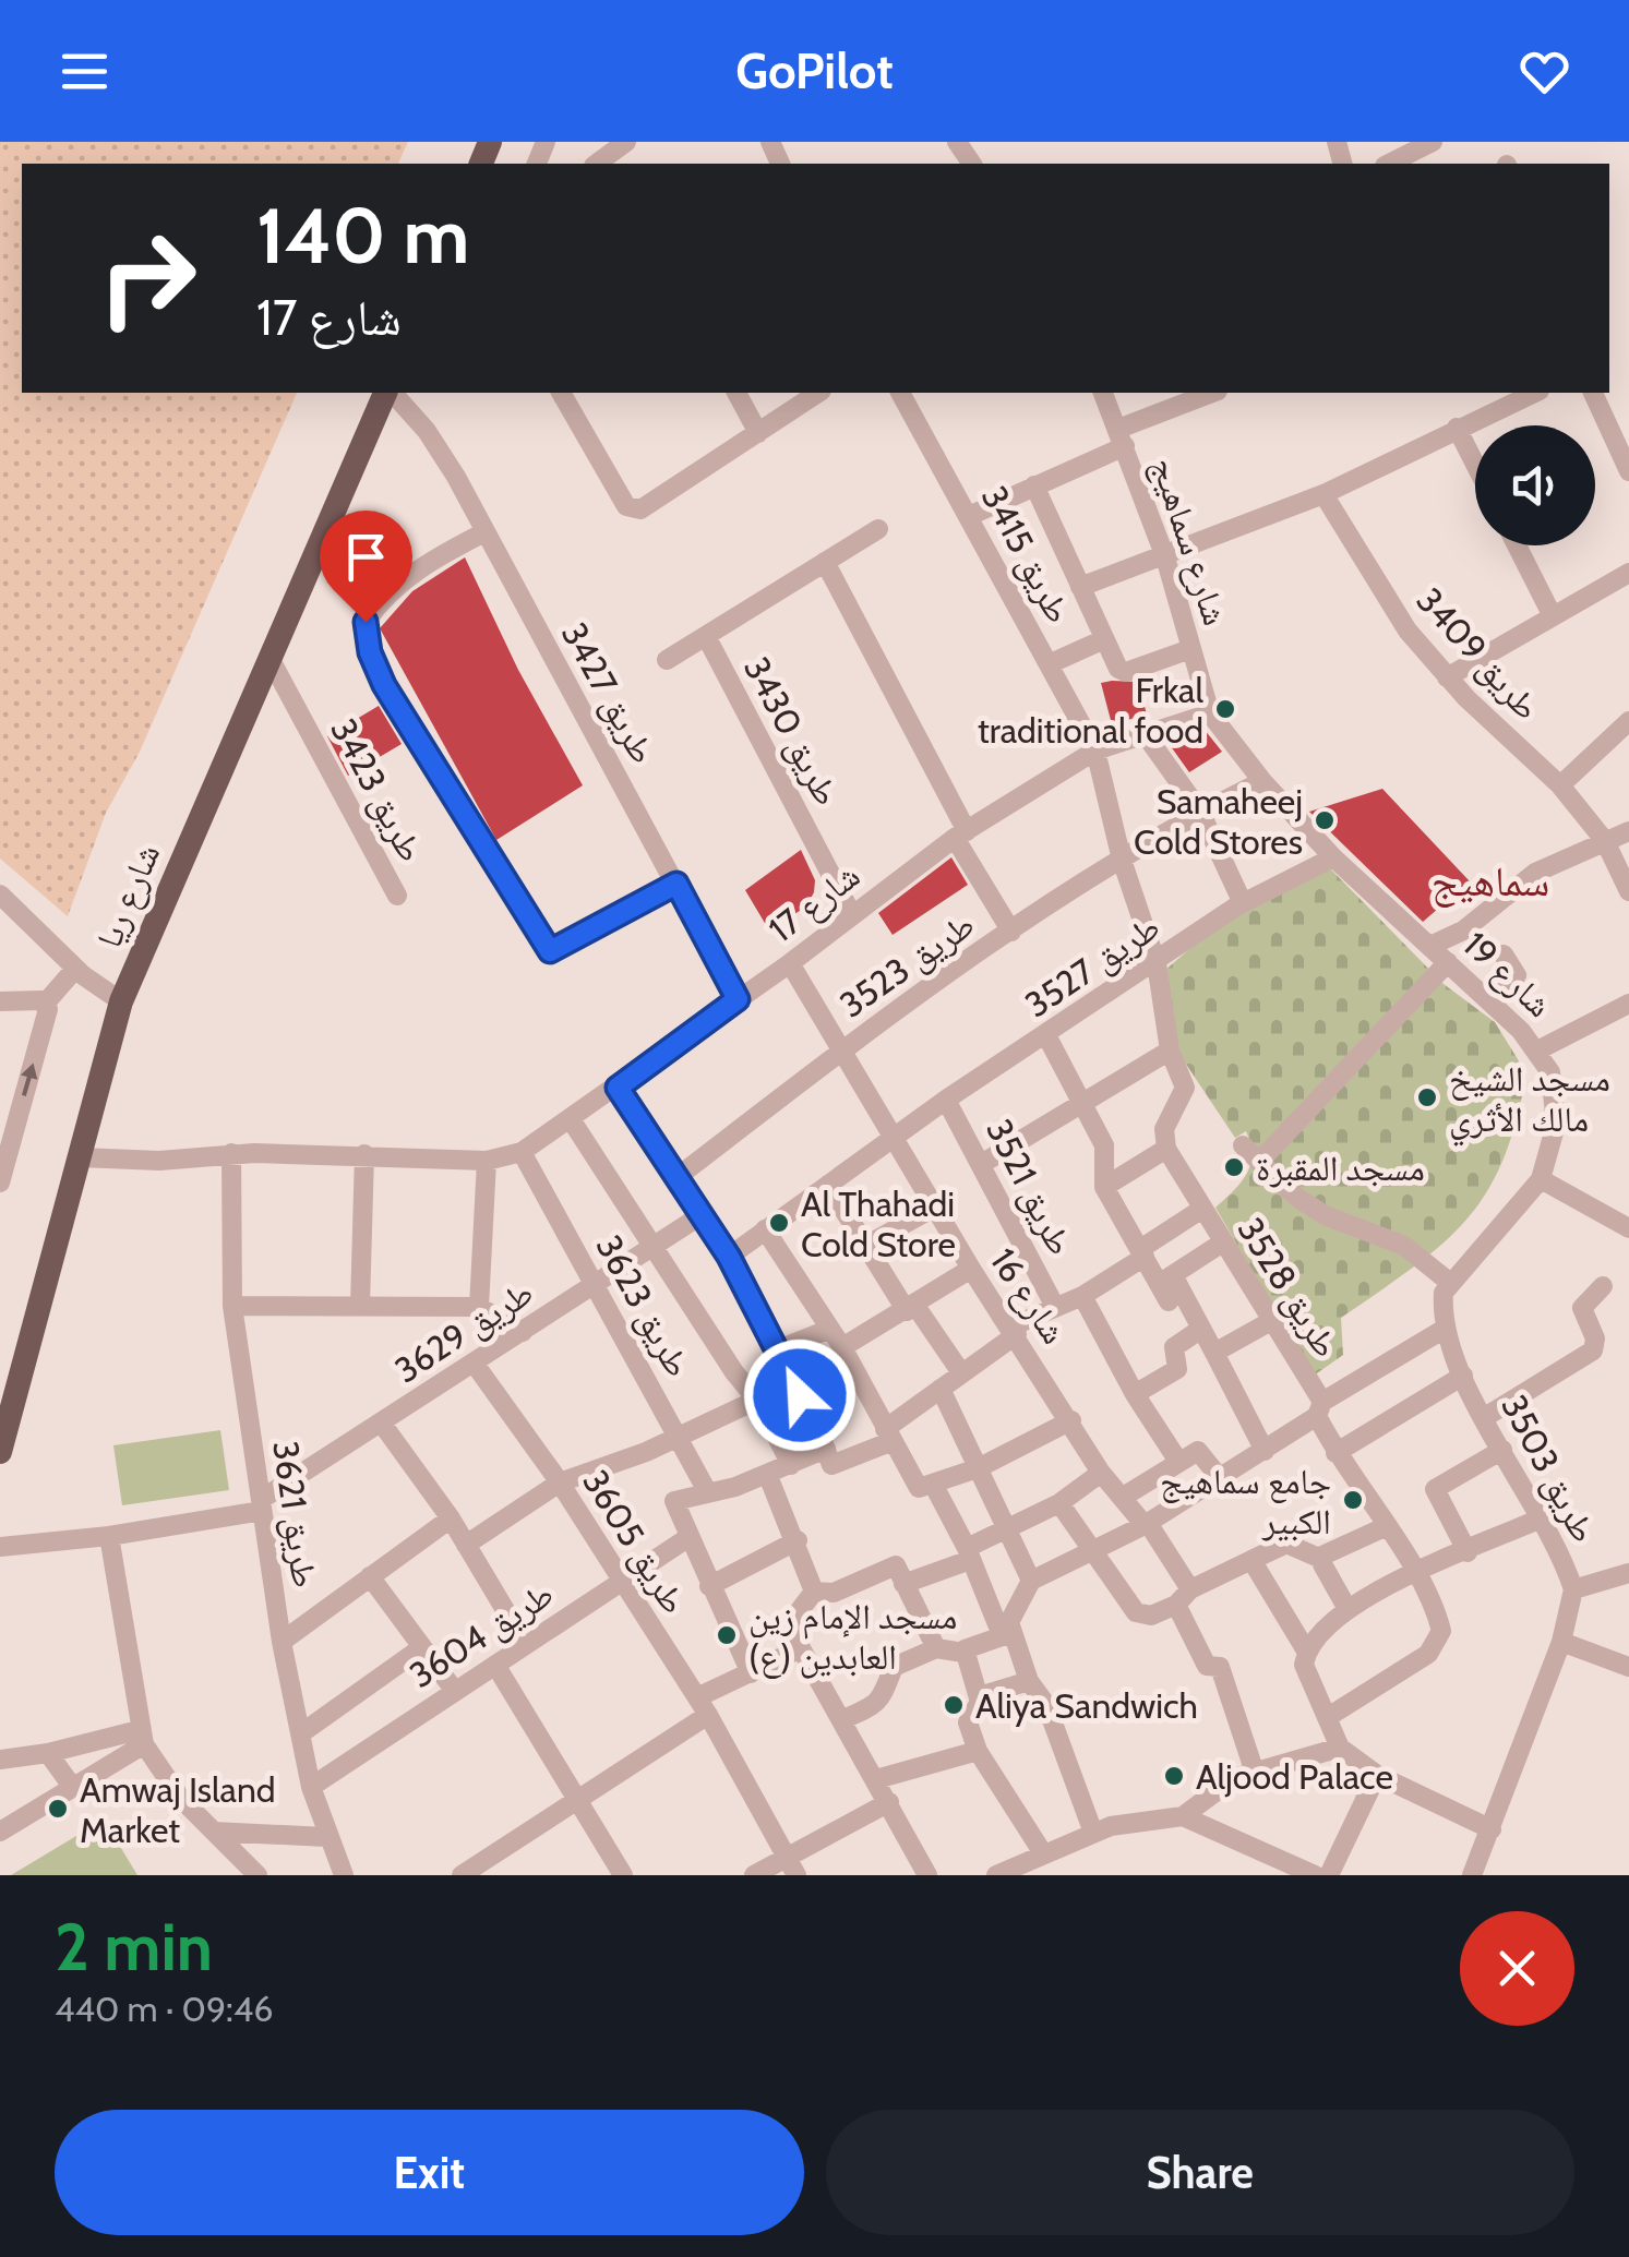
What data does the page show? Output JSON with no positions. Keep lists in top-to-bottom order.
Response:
{
  "streets": {
    "main road": ["شارع ريا"],
    "street": [
      "شارع سماهيج",
      "طريق 3415",
      "طريق 3409",
      "طريق 3427",
      "طريق 3430",
      "طريق 3423",
      "شارع 17",
      "طريق 3523",
      "طريق 3527",
      "شارع 19",
      "طريق 3521",
      "طريق 3528",
      "شارع 16",
      "طريق 3623",
      "طريق 3629",
      "طريق 3503",
      "طريق 3621",
      "طريق 3605",
      "طريق 3604"
    ]
  },
  "crossings": [
    ["شارع سماهيج", "شارع 17"],
    ["شارع سماهيج", "شارع 19"],
    ["طريق 3415", "شارع 17"],
    ["طريق 3415", "طريق 3523"],
    ["طريق 3415", "طريق 3527"],
    ["طريق 3427", "شارع 17"],
    ["طريق 3430", "شارع 17"],
    ["طريق 3423", "شارع ريا"],
    ["شارع ريا", "شارع 17"],
    ["شارع 17", "طريق 3523"],
    ["شارع 17", "شارع 19"],
    ["شارع 17", "شارع 16"],
    ["شارع 17", "طريق 3623"],
    ["شارع 17", "طريق 3621"],
    ["طريق 3523", "شارع 19"],
    ["طريق 3523", "شارع 16"],
    ["طريق 3527", "شارع 19"],
    ["طريق 3527", "طريق 3521"],
    ["طريق 3527", "شارع 16"],
    ["طريق 3521", "طريق 3528"],
    ["طريق 3521", "شارع 16"],
    ["طريق 3623", "طريق 3629"],
    ["طريق 3629", "طريق 3621"],
    ["طريق 3629", "طريق 3605"],
    ["طريق 3621", "طريق 3604"],
    ["طريق 3605", "طريق 3604"]
  ],
  "districts": ["سماهيج"],
  "places": [
    "Frkal traditional food",
    "Samaheej Cold Stores",
    "مسجد الشيخ مالك الأثري",
    "مسجد المقبرة",
    "Al Thahadi Cold Store",
    "جامع سماهيج الكبير",
    "مسجد الإمام زين العابدين (ع)",
    "Aliya Sandwich",
    "Aljood Palace",
    "Amwaj Island Market"
  ],
  "page": {
    "header": "GoPilot",
    "turn": ["140 m", "شارع 17"],
    "heading": ["2 min", "440 m · 09:46"],
    "buttons": ["Exit", "Share"]
  }
}
